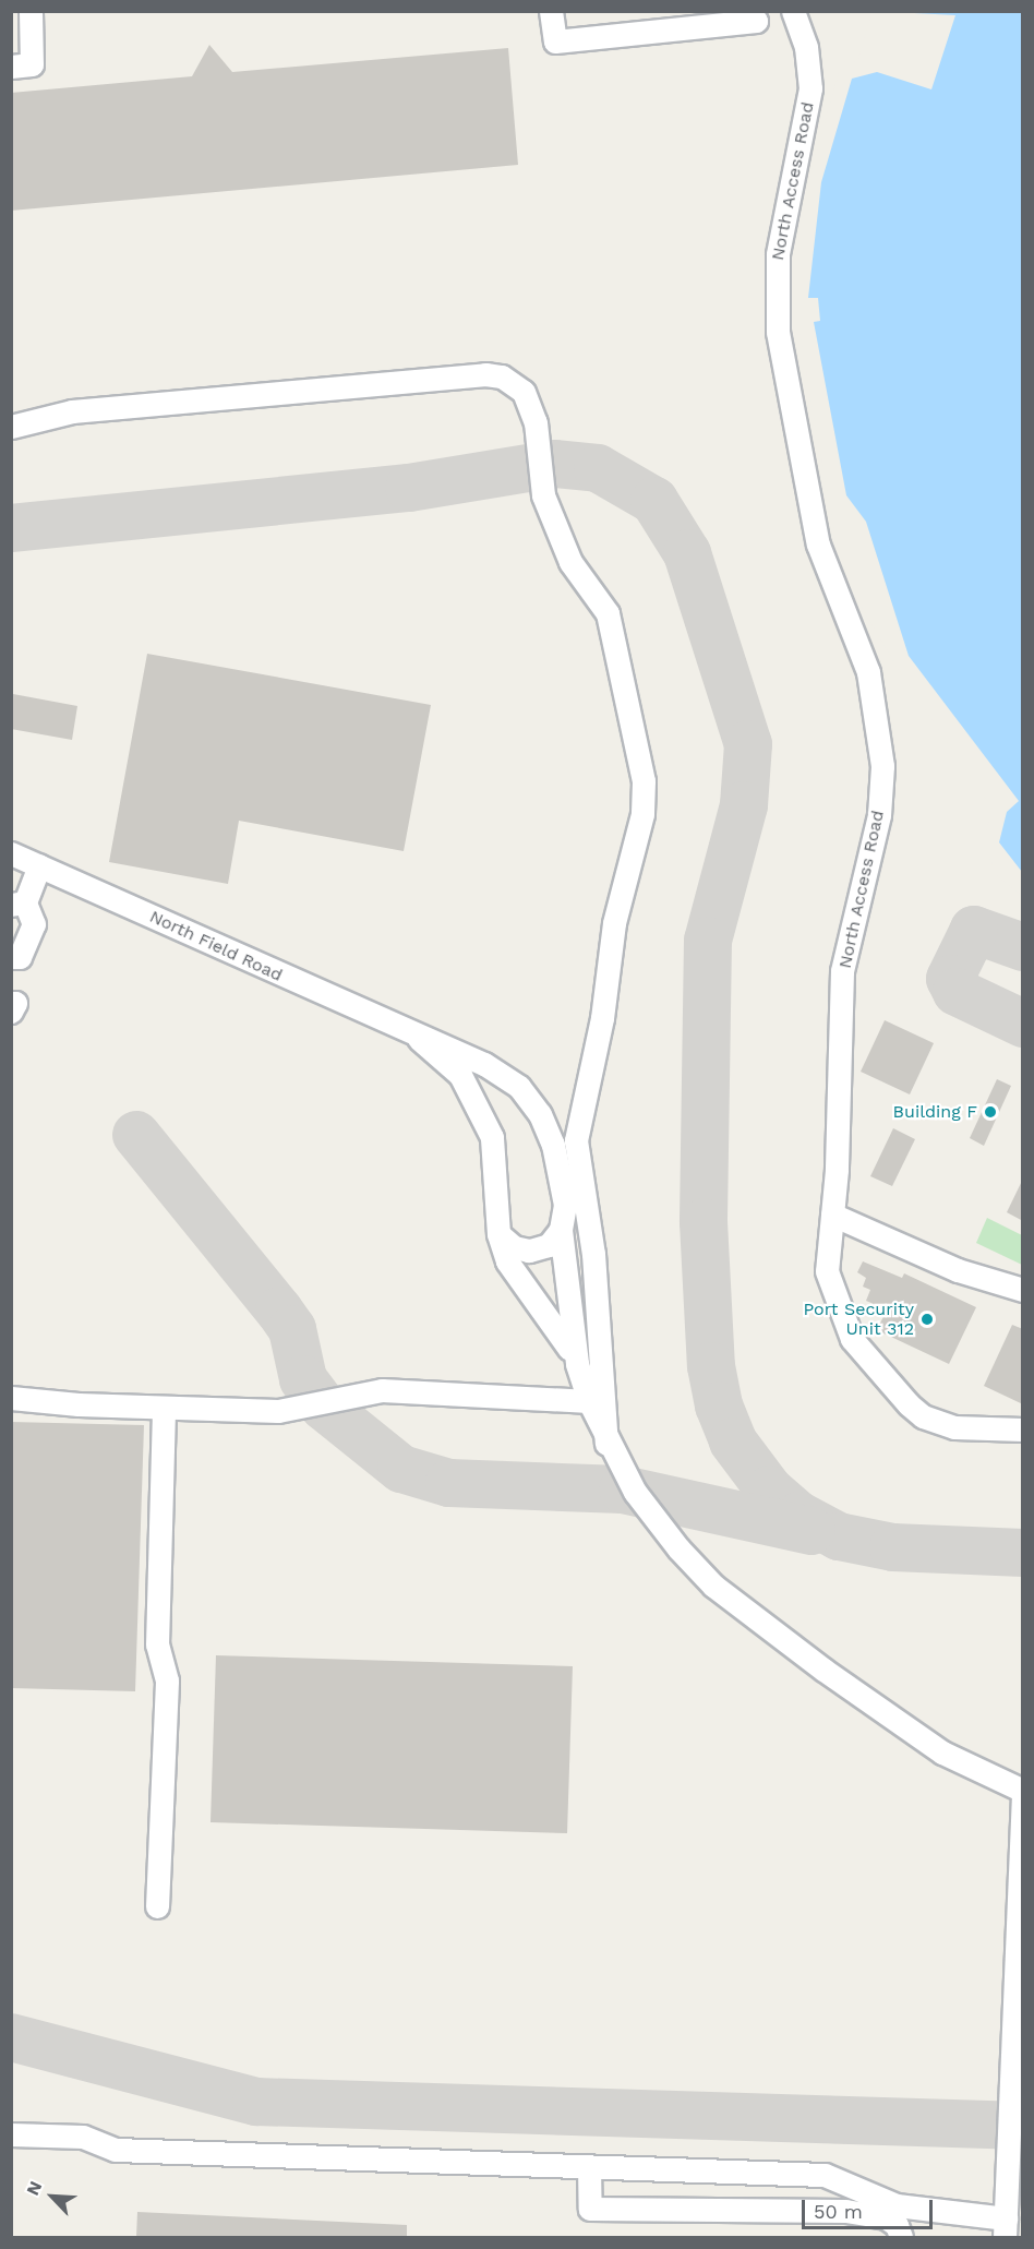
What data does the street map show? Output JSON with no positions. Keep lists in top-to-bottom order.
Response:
{
  "streets": {
    "street": ["North Access Road", "North Field Road"]
  },
  "places": ["Building F", "Port Security Unit 312"],
  "scale_bar": "50 m",
  "north": "top left"
}
